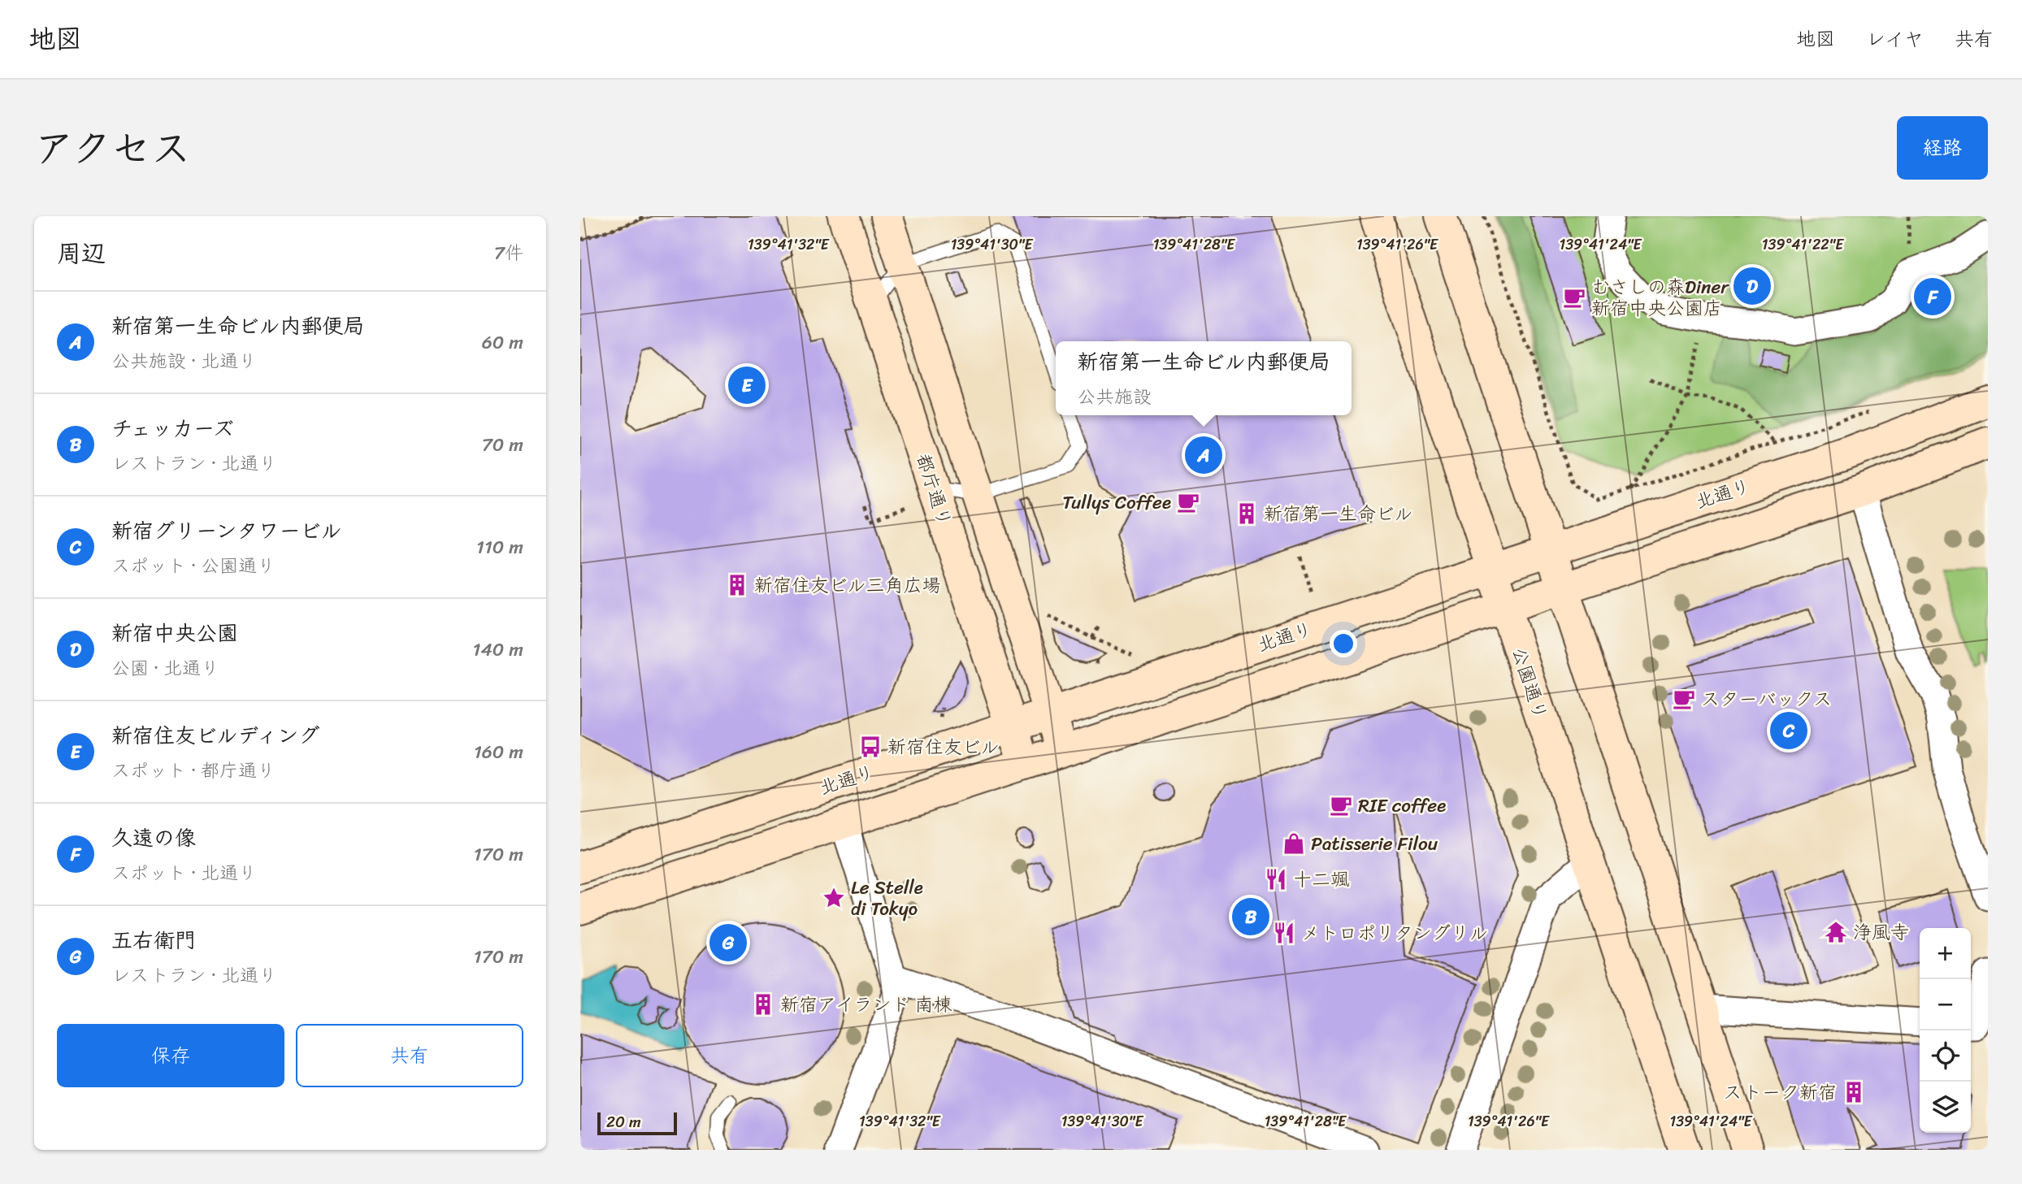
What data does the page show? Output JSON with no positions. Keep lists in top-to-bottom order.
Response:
{
  "streets": {
    "main road": ["都庁通り", "北通り", "公園通り"]
  },
  "crossings": [
    ["都庁通り", "北通り"],
    ["北通り", "公園通り"]
  ],
  "places": {
    "cafe": [
      "むさしの森Diner 新宿中央公園店",
      "Tullys Coffee",
      "スターバックス",
      "RIE coffee"
    ],
    "building": [
      "新宿第一生命ビル",
      "新宿住友ビル三角広場",
      "新宿アイランド 南棟",
      "ストーク新宿"
    ],
    "bus stop": ["新宿住友ビル"],
    "shop": ["Patisserie Filou"],
    "restaurant": ["十二颯", "メトロポリタングリル"],
    "place": ["Le Stelle di Tokyo"],
    "temple": ["浄風寺"]
  },
  "scale_bar": "20 m",
  "page": {
    "header": "地図",
    "nav": ["地図", "レイヤ", "共有"],
    "title": "アクセス",
    "buttons": [
      "経路",
      ["保存", "共有"]
    ],
    "heading": ["周辺", "7件"],
    "pins": [
      "D",
      "F",
      "E",
      "A",
      "C",
      "B",
      "G"
    ],
    "list": [
      {
        "mark": "A",
        "name": "新宿第一生命ビル内郵便局",
        "note": "公共施設 · 北通り",
        "value": "60 m"
      },
      {
        "mark": "B",
        "name": "チェッカーズ",
        "note": "レストラン · 北通り",
        "value": "70 m"
      },
      {
        "mark": "C",
        "name": "新宿グリーンタワービル",
        "note": "スポット · 公園通り",
        "value": "110 m"
      },
      {
        "mark": "D",
        "name": "新宿中央公園",
        "note": "公園 · 北通り",
        "value": "140 m"
      },
      {
        "mark": "E",
        "name": "新宿住友ビルディング",
        "note": "スポット · 都庁通り",
        "value": "160 m"
      },
      {
        "mark": "F",
        "name": "久遠の像",
        "note": "スポット · 北通り",
        "value": "170 m"
      },
      {
        "mark": "G",
        "name": "五右衛門",
        "note": "レストラン · 北通り",
        "value": "170 m"
      }
    ],
    "popup": ["新宿第一生命ビル内郵便局", "公共施設"],
    "map_buttons": ["+", "−"],
    "scale": "20 m"
  },
  "coordinates": [
    "139°41'32\"E",
    "139°41'30\"E",
    "139°41'28\"E",
    "139°41'26\"E",
    "139°41'24\"E",
    "139°41'22\"E"
  ]
}
